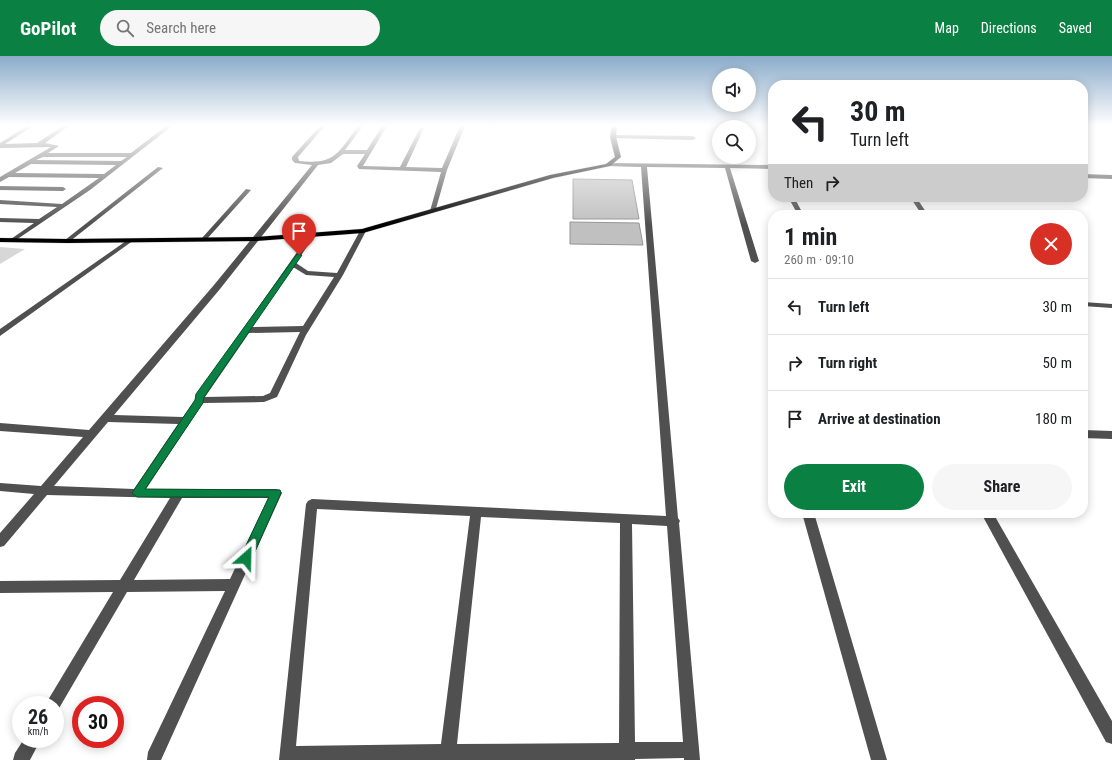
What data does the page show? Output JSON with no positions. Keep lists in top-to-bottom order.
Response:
{
  "page": {
    "header": "GoPilot",
    "search": "Search here",
    "nav": ["Map", "Directions", "Saved"],
    "turn": ["30 m", "Turn left"],
    "then": "Then",
    "heading": ["1 min", "260 m · 09:10"],
    "list": [
      {
        "name": "Turn left",
        "value": "30 m"
      },
      {
        "name": "Turn right",
        "value": "50 m"
      },
      {
        "name": "Arrive at destination",
        "value": "180 m"
      }
    ],
    "buttons": ["Exit", "Share"],
    "speed": "26 km/h",
    "limit": "30"
  }
}
